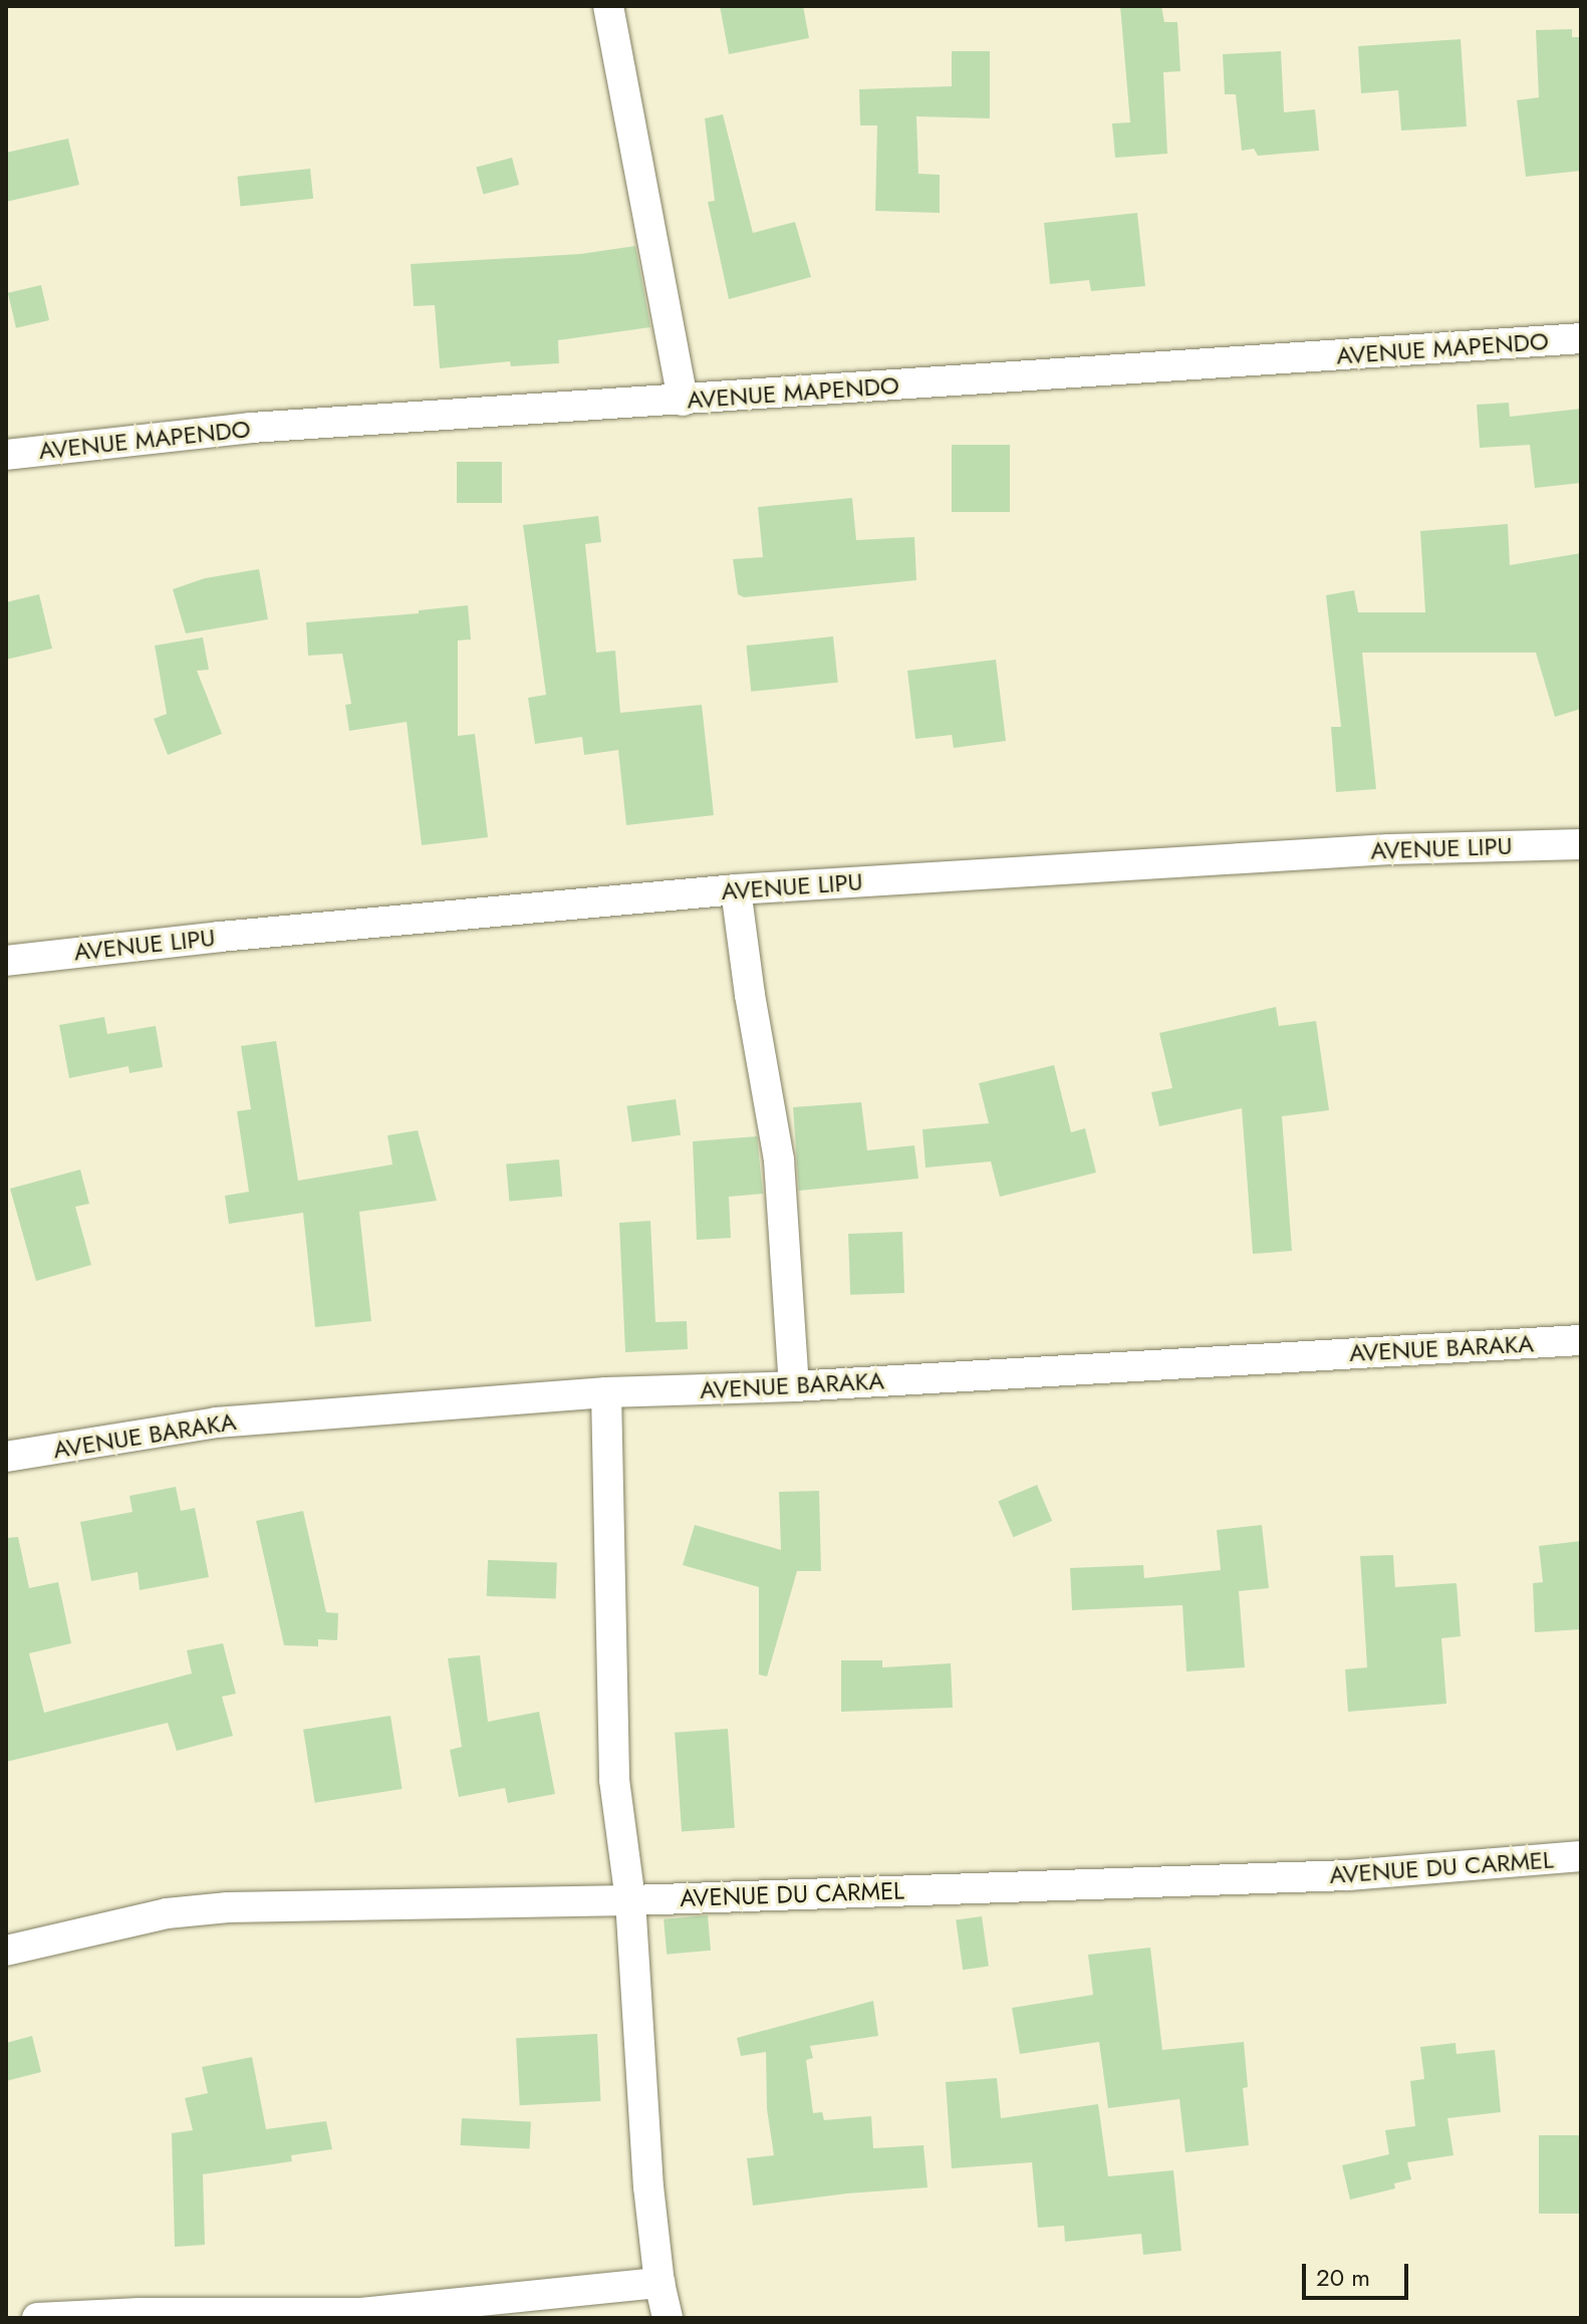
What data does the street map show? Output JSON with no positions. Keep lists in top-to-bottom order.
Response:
{
  "streets": {
    "street": [
      "AVENUE MAPENDO",
      "AVENUE LIPU",
      "AVENUE BARAKA",
      "AVENUE DU CARMEL"
    ]
  },
  "scale_bar": "20 m"
}
